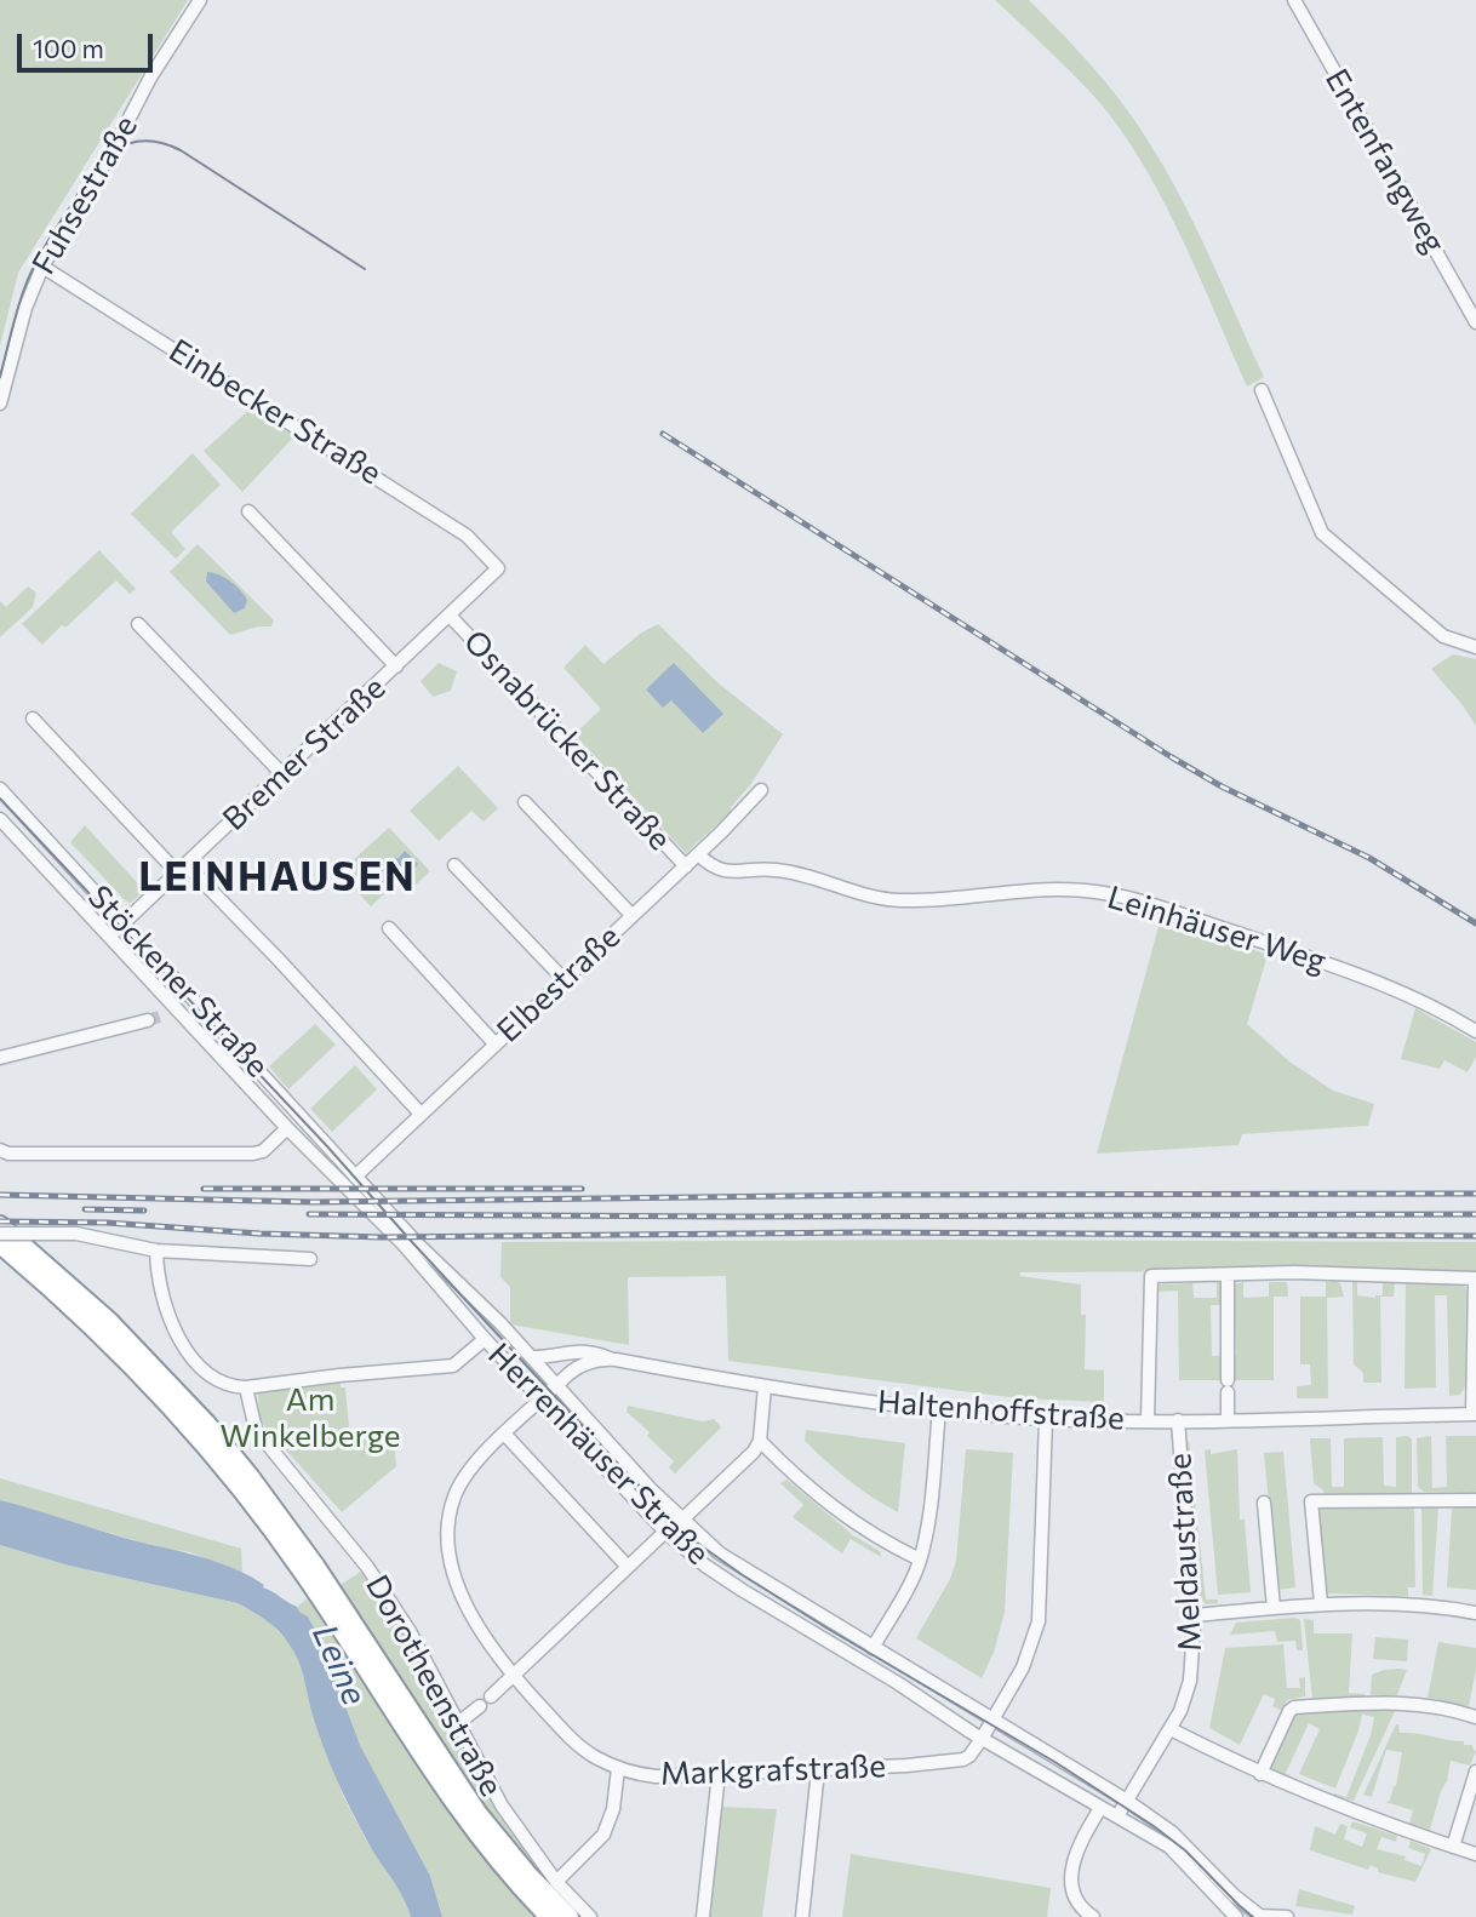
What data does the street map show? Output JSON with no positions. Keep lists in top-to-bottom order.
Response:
{
  "streets": {
    "street": [
      "Entenfangweg",
      "Fuhsestraße",
      "Einbecker Straße",
      "Osnabrücker Straße",
      "Bremer Straße",
      "Leinhäuser Weg",
      "Stöckener Straße",
      "Elbestraße",
      "Haltenhoffstraße",
      "Herrenhäuser Straße",
      "Meldaustraße",
      "Dorotheenstraße",
      "Markgrafstraße"
    ]
  },
  "crossings": [
    ["Fuhsestraße", "Einbecker Straße"],
    ["Einbecker Straße", "Bremer Straße"],
    ["Osnabrücker Straße", "Bremer Straße"],
    ["Osnabrücker Straße", "Elbestraße"],
    ["Bremer Straße", "Stöckener Straße"],
    ["Leinhäuser Weg", "Elbestraße"],
    ["Stöckener Straße", "Elbestraße"],
    ["Stöckener Straße", "Herrenhäuser Straße"],
    ["Elbestraße", "Herrenhäuser Straße"],
    ["Haltenhoffstraße", "Herrenhäuser Straße"],
    ["Haltenhoffstraße", "Meldaustraße"],
    ["Haltenhoffstraße", "Markgrafstraße"],
    ["Herrenhäuser Straße", "Meldaustraße"],
    ["Herrenhäuser Straße", "Markgrafstraße"]
  ],
  "districts": ["LEINHAUSEN"],
  "water": ["Leine"],
  "parks": ["Am Winkelberge"],
  "scale_bar": "100 m"
}
